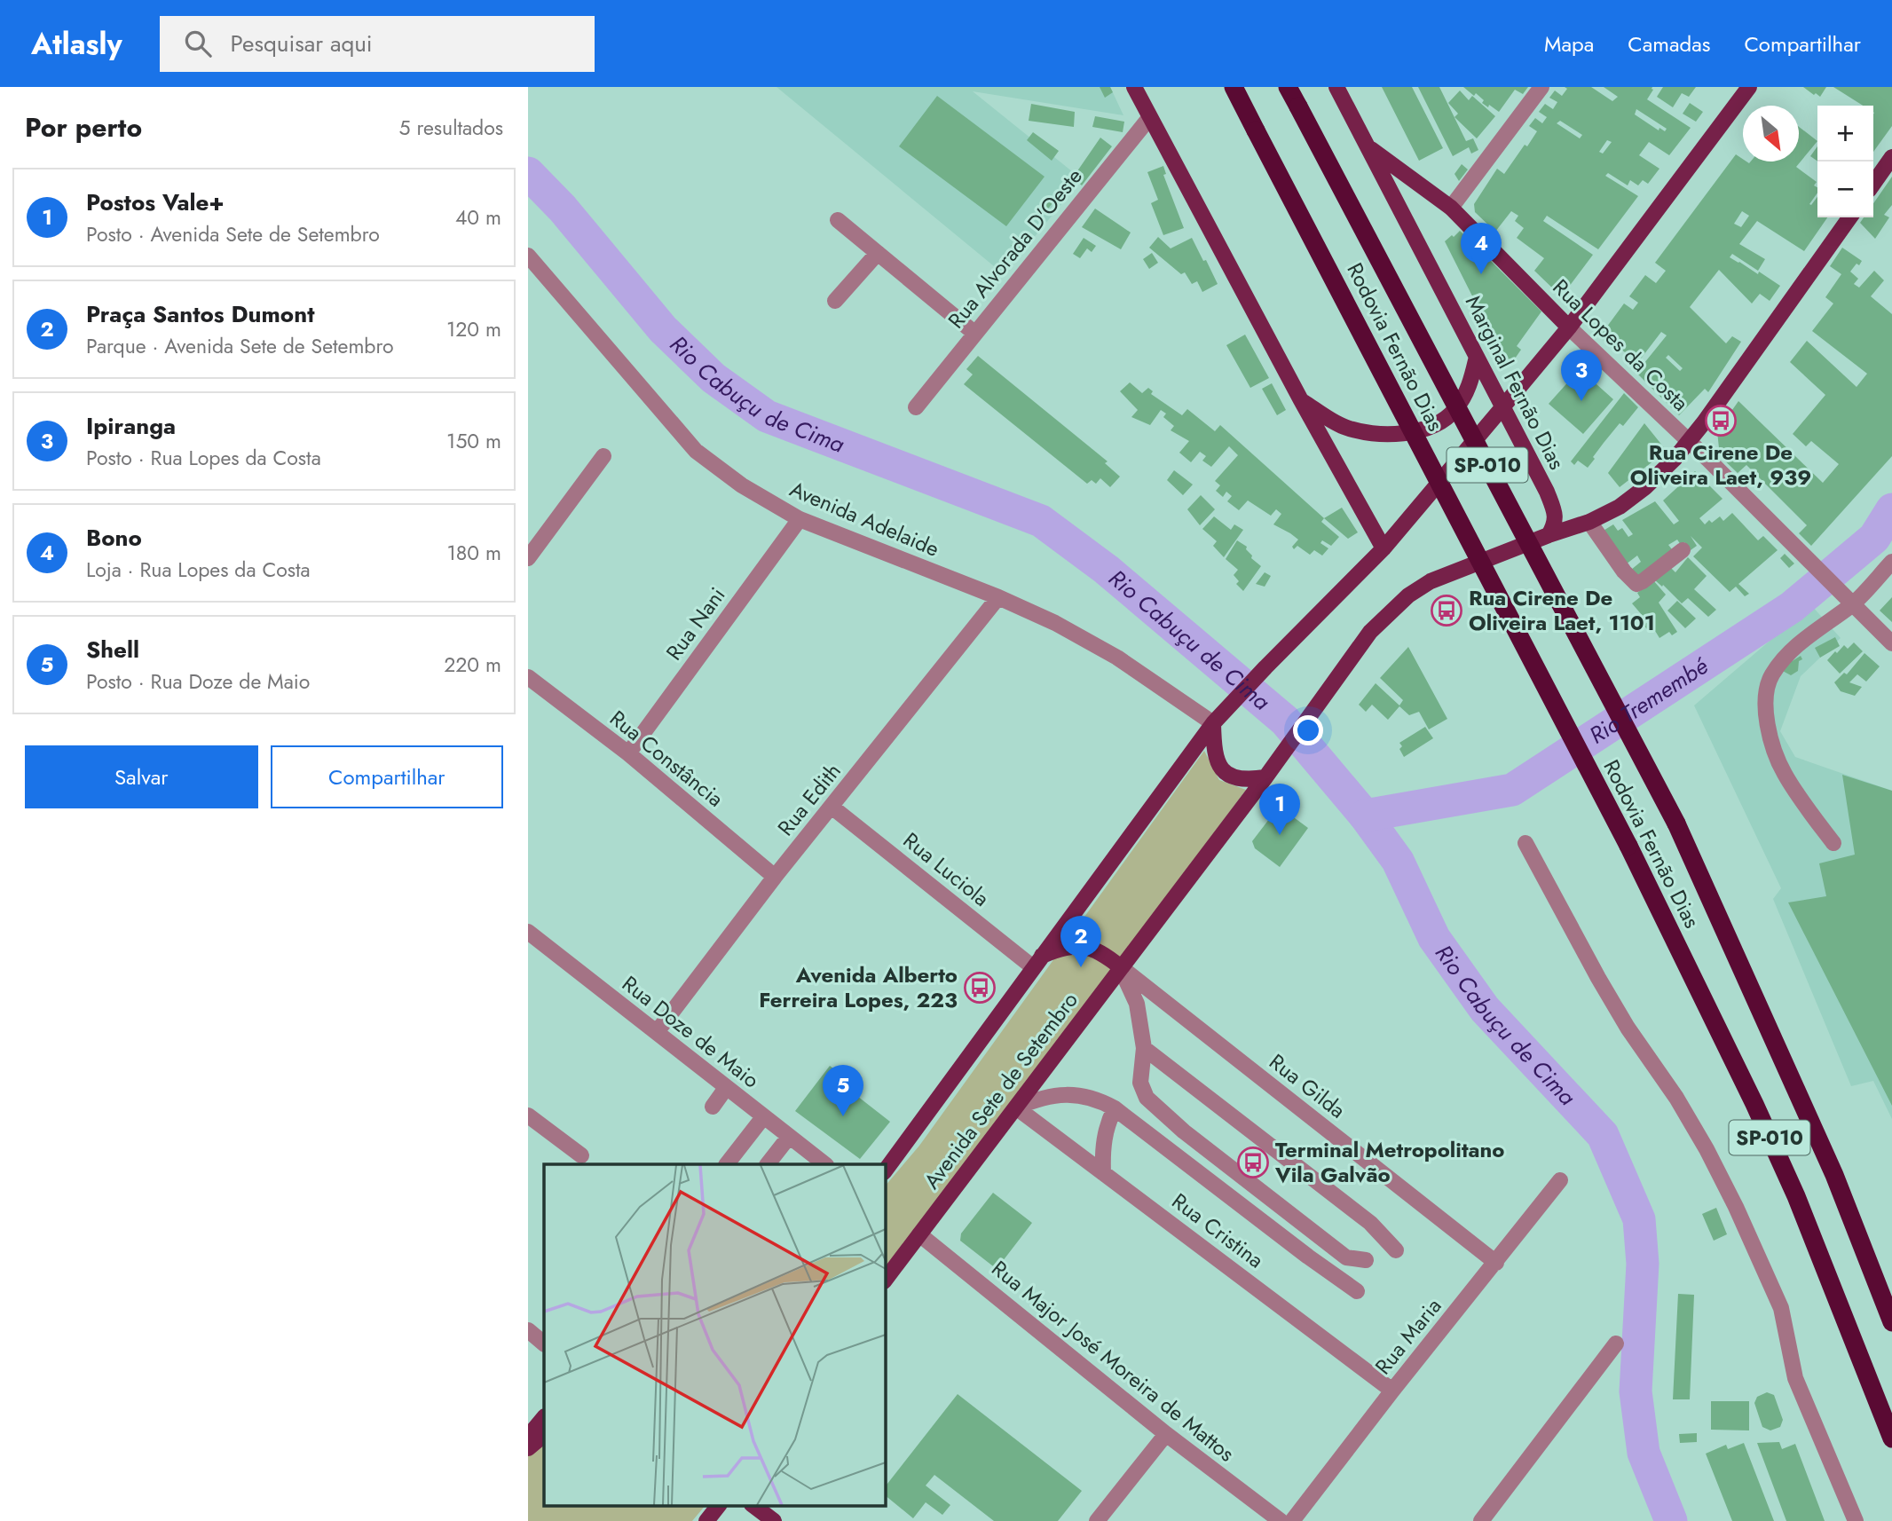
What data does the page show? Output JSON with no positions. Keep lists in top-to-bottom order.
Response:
{
  "streets": {
    "highway": ["Rodovia Fernão Dias", "SP-010"],
    "main road": ["Rua Lopes da Costa", "Marginal Fernão Dias", "Avenida Sete de Setembro"],
    "street": [
      "Rua Alvorada D'Oeste",
      "Avenida Adelaide",
      "Rua Nani",
      "Rua Constância",
      "Rua Edith",
      "Rua Luciola",
      "Rua Doze de Maio",
      "Rua Gilda",
      "Rua Cristina",
      "Rua Maria",
      "Rua Major José Moreira de Mattos"
    ]
  },
  "crossings": [
    ["Rua Lopes da Costa", "Marginal Fernão Dias"],
    ["Rua Lopes da Costa", "Avenida Sete de Setembro"],
    ["Marginal Fernão Dias", "Avenida Sete de Setembro"],
    ["Avenida Adelaide", "Rua Nani"],
    ["Avenida Adelaide", "Rua Edith"],
    ["Rua Nani", "Rua Constância"],
    ["Rua Constância", "Rua Edith"],
    ["Rua Edith", "Rua Luciola"],
    ["Rua Edith", "Rua Doze de Maio"],
    ["Rua Gilda", "Avenida Sete de Setembro"],
    ["Rua Gilda", "Rua Maria"],
    ["Avenida Sete de Setembro", "Rua Cristina"],
    ["Avenida Sete de Setembro", "Rua Major José Moreira de Mattos"],
    ["Rua Cristina", "Rua Maria"]
  ],
  "water": ["Rio Cabuçu de Cima", "Rio Tremembé"],
  "places": {
    "bus stop": [
      "Rua Cirene De Oliveira Laet, 939",
      "Rua Cirene De Oliveira Laet, 1101",
      "Avenida Alberto Ferreira Lopes, 223",
      "Terminal Metropolitano Vila Galvão"
    ]
  },
  "north": "bottom right",
  "page": {
    "header": "Atlasly",
    "search": "Pesquisar aqui",
    "nav": ["Mapa", "Camadas", "Compartilhar"],
    "heading": ["Por perto", "5 resultados"],
    "map_buttons": ["+", "−"],
    "list": [
      {
        "mark": "1",
        "name": "Postos Vale+",
        "note": "Posto · Avenida Sete de Setembro",
        "value": "40 m"
      },
      {
        "mark": "2",
        "name": "Praça Santos Dumont",
        "note": "Parque · Avenida Sete de Setembro",
        "value": "120 m"
      },
      {
        "mark": "3",
        "name": "Ipiranga",
        "note": "Posto · Rua Lopes da Costa",
        "value": "150 m"
      },
      {
        "mark": "4",
        "name": "Bono",
        "note": "Loja · Rua Lopes da Costa",
        "value": "180 m"
      },
      {
        "mark": "5",
        "name": "Shell",
        "note": "Posto · Rua Doze de Maio",
        "value": "220 m"
      }
    ],
    "pins": [
      "4",
      "3",
      "1",
      "2",
      "5"
    ],
    "buttons": ["Salvar", "Compartilhar"]
  }
}
